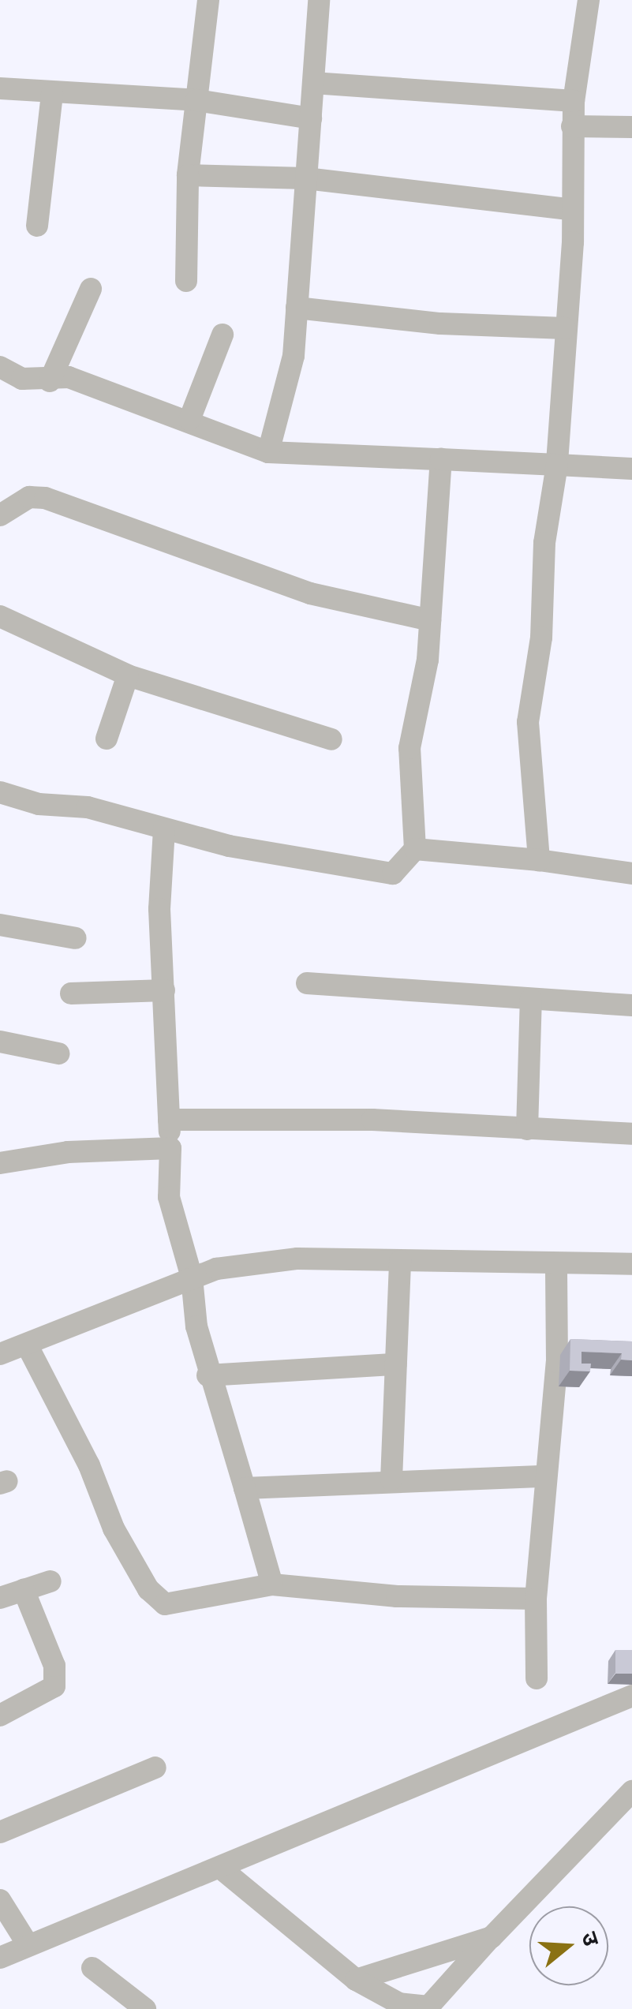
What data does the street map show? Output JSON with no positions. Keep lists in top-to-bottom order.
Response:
{
  "north": "right"
}
